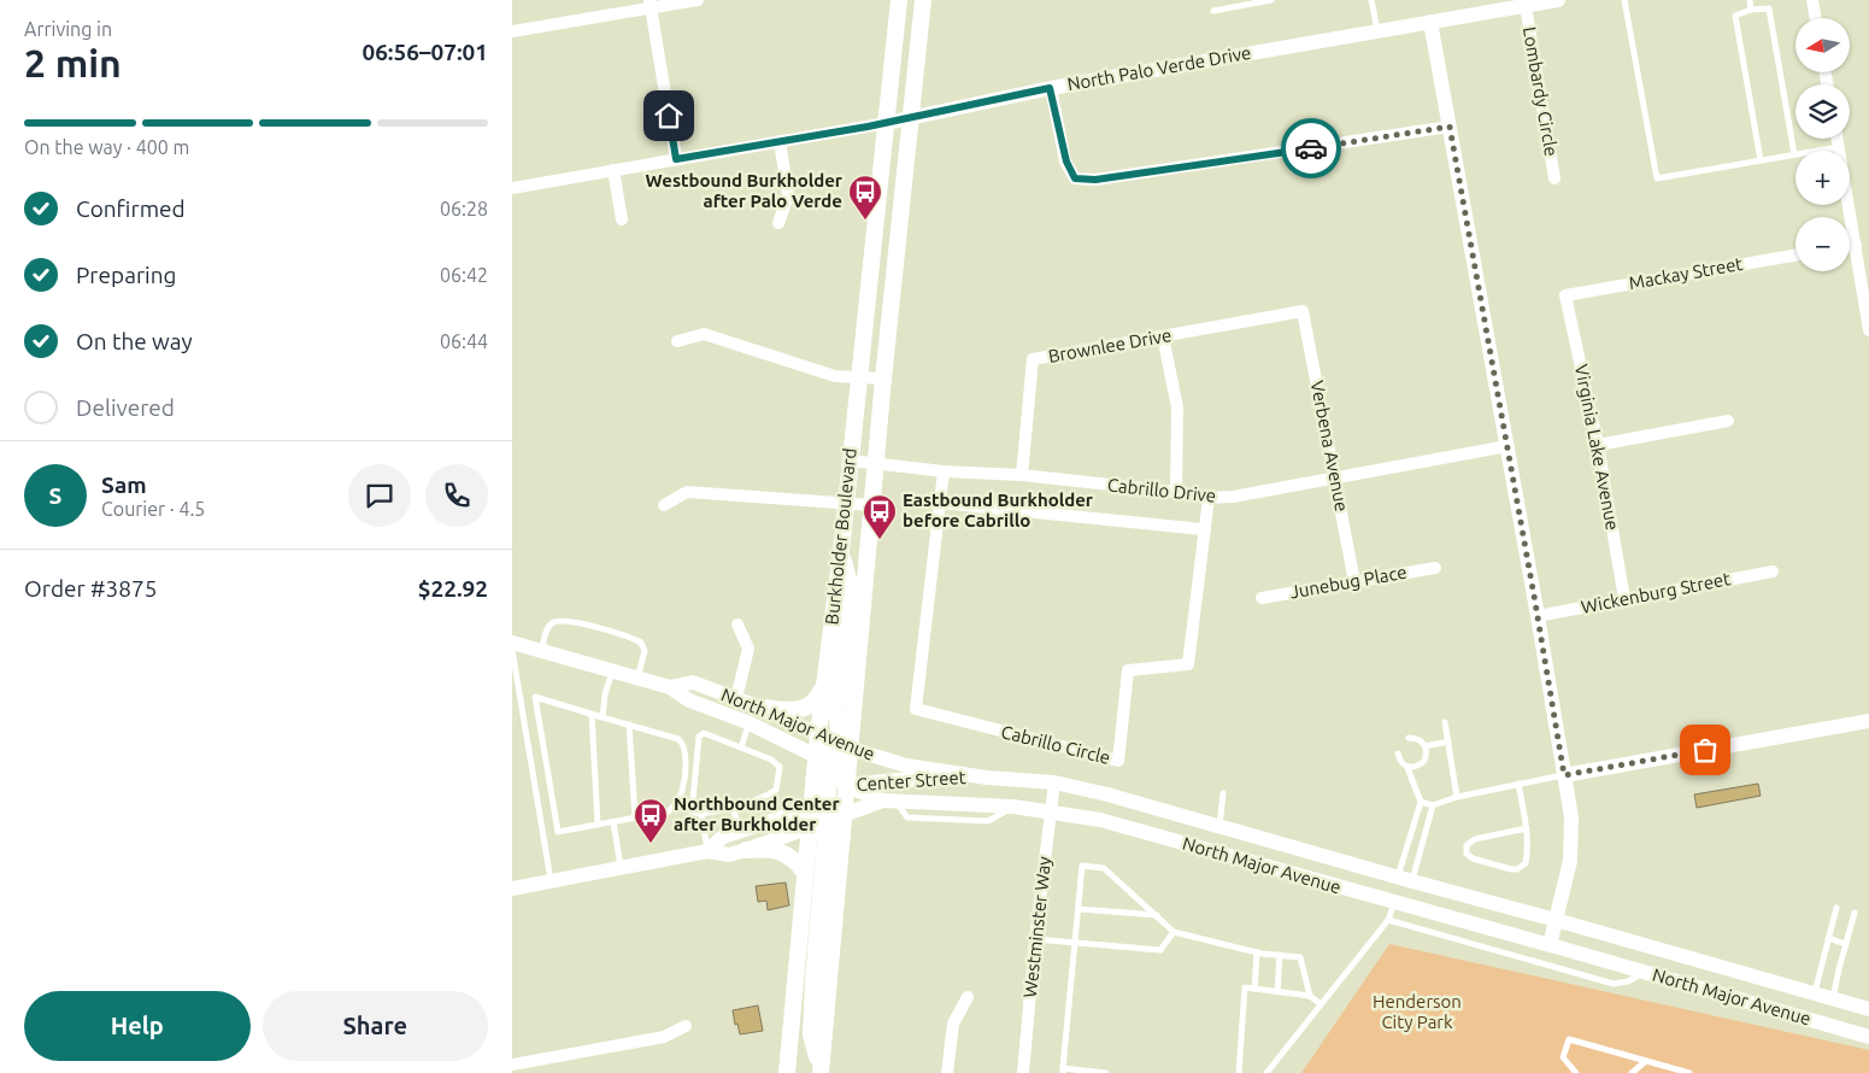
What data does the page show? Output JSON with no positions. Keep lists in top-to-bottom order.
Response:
{
  "streets": {
    "main road": ["Burkholder Boulevard"],
    "street": [
      "North Palo Verde Drive",
      "Lombardy Circle",
      "Mackay Street",
      "Brownlee Drive",
      "Verbena Avenue",
      "Virginia Lake Avenue",
      "Cabrillo Drive",
      "Junebug Place",
      "Wickenburg Street",
      "North Major Avenue",
      "Cabrillo Circle",
      "Center Street",
      "Westminster Way"
    ]
  },
  "crossings": [
    ["North Palo Verde Drive", "Lombardy Circle"],
    ["North Palo Verde Drive", "Burkholder Boulevard"],
    ["Mackay Street", "Virginia Lake Avenue"],
    ["Brownlee Drive", "Verbena Avenue"],
    ["Brownlee Drive", "Cabrillo Drive"],
    ["Verbena Avenue", "Cabrillo Drive"],
    ["Verbena Avenue", "Junebug Place"],
    ["Virginia Lake Avenue", "Wickenburg Street"],
    ["Cabrillo Drive", "Burkholder Boulevard"],
    ["Cabrillo Drive", "Cabrillo Circle"],
    ["Burkholder Boulevard", "North Major Avenue"],
    ["Burkholder Boulevard", "Center Street"],
    ["North Major Avenue", "Center Street"],
    ["North Major Avenue", "Westminster Way"]
  ],
  "parks": ["Henderson City Park"],
  "places": {
    "bus stop": ["Westbound Burkholder after Palo Verde", "Eastbound Burkholder before Cabrillo", "Northbound Center after Burkholder"]
  },
  "north": "left",
  "page": {
    "heading": ["2 min", "Arriving in", "06:56–07:01"],
    "panel": [
      "Sam",
      "Courier · 4.5",
      "Order #3875",
      "$22.92"
    ],
    "map_buttons": ["+", "−"],
    "bar": "On the way · 400 m",
    "list": [
      ["Confirmed", "06:28"],
      ["Preparing", "06:42"],
      ["On the way", "06:44"],
      "Delivered"
    ],
    "round": "S",
    "buttons": ["Help", "Share"]
  }
}
